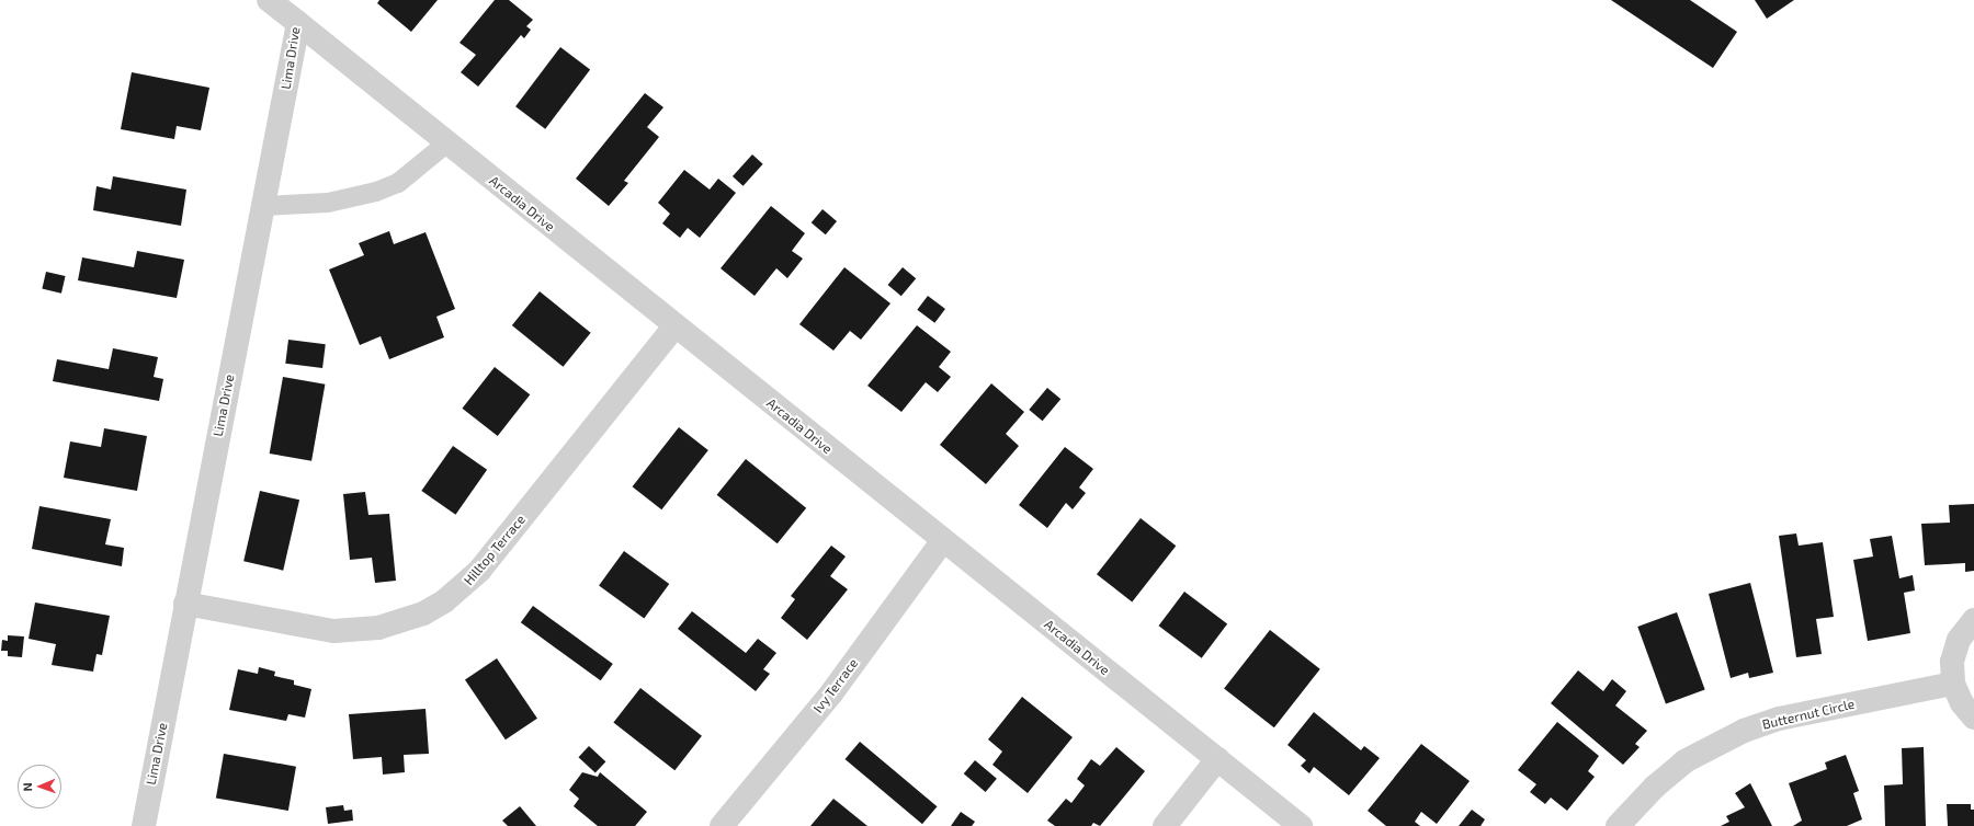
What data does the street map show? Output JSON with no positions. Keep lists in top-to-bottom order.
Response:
{
  "streets": {
    "street": [
      "Lima Drive",
      "Arcadia Drive",
      "Hilltop Terrace",
      "Ivy Terrace",
      "Butternut Circle"
    ]
  },
  "crossings": [
    ["Lima Drive", "Arcadia Drive"],
    ["Lima Drive", "Hilltop Terrace"],
    ["Arcadia Drive", "Hilltop Terrace"],
    ["Arcadia Drive", "Ivy Terrace"]
  ],
  "north": "left"
}
